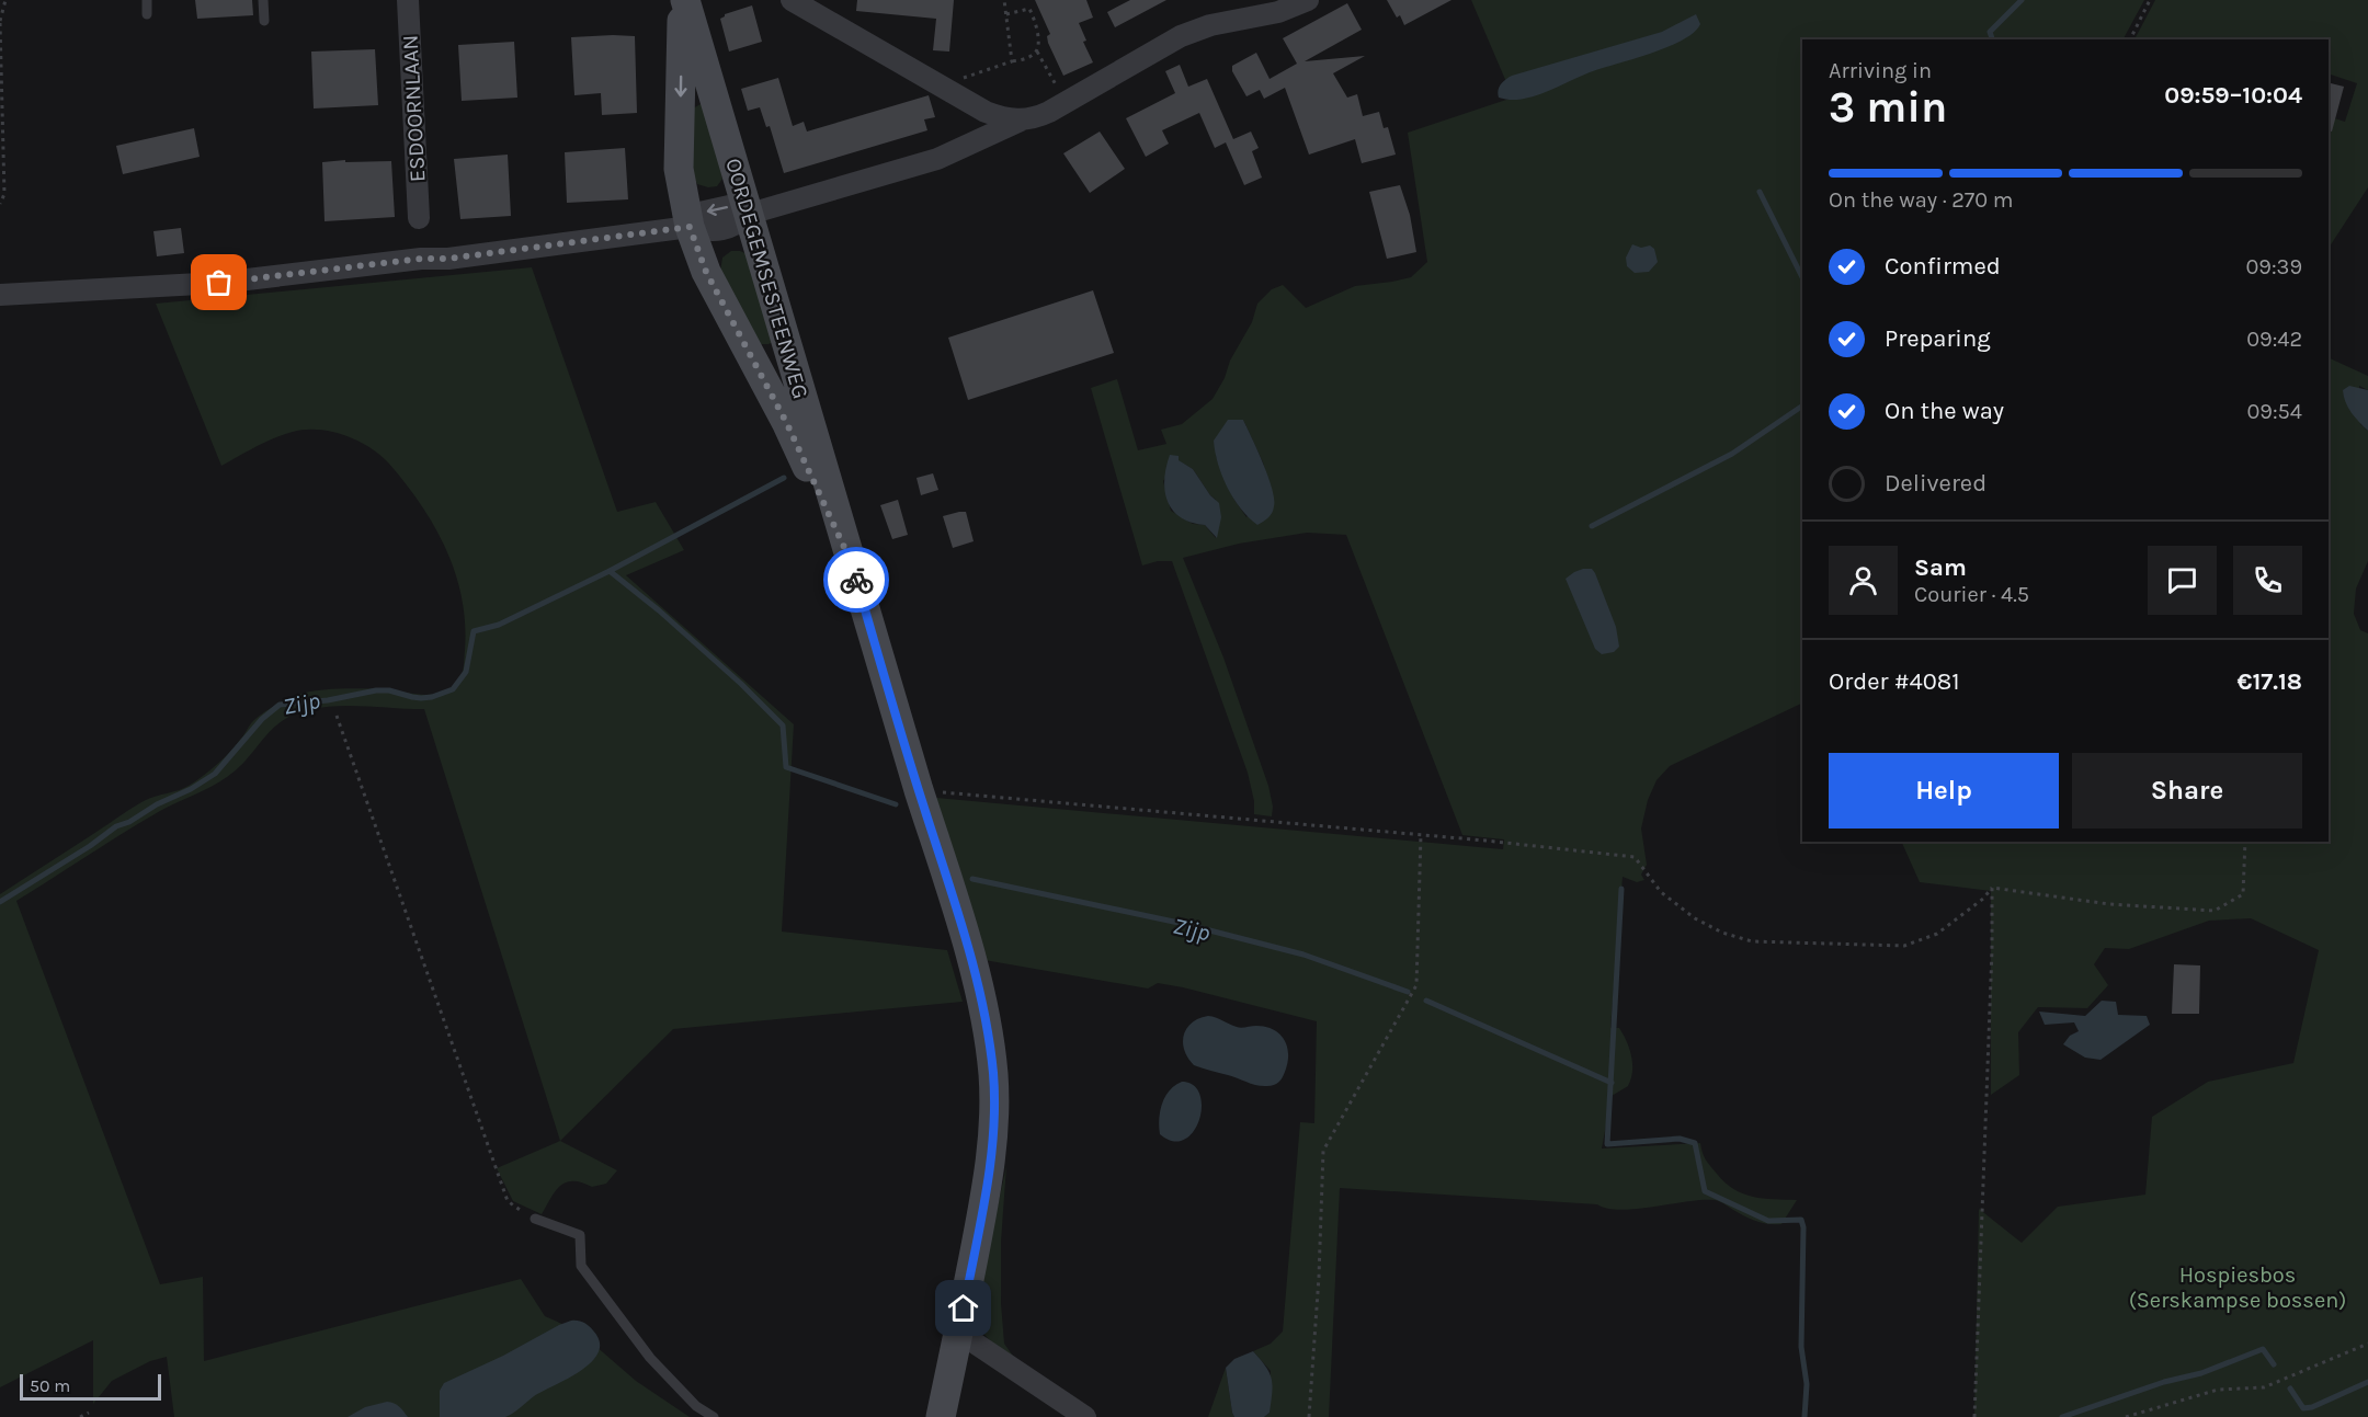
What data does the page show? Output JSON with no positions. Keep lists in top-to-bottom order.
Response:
{
  "streets": {
    "street": ["ESDOORNLAAN", "OORDEGEMSESTEENWEG"]
  },
  "water": ["Zijp"],
  "parks": ["Hospiesbos (Serskampse bossen)"],
  "scale_bar": "50 m",
  "page": {
    "heading": ["3 min", "Arriving in", "09:59–10:04"],
    "panel": [
      "Sam",
      "Courier · 4.5",
      "Order #4081",
      "€17.18"
    ],
    "bar": "On the way · 270 m",
    "list": [
      ["Confirmed", "09:39"],
      ["Preparing", "09:42"],
      ["On the way", "09:54"],
      "Delivered"
    ],
    "buttons": ["Help", "Share"],
    "scale": "50 m"
  }
}
